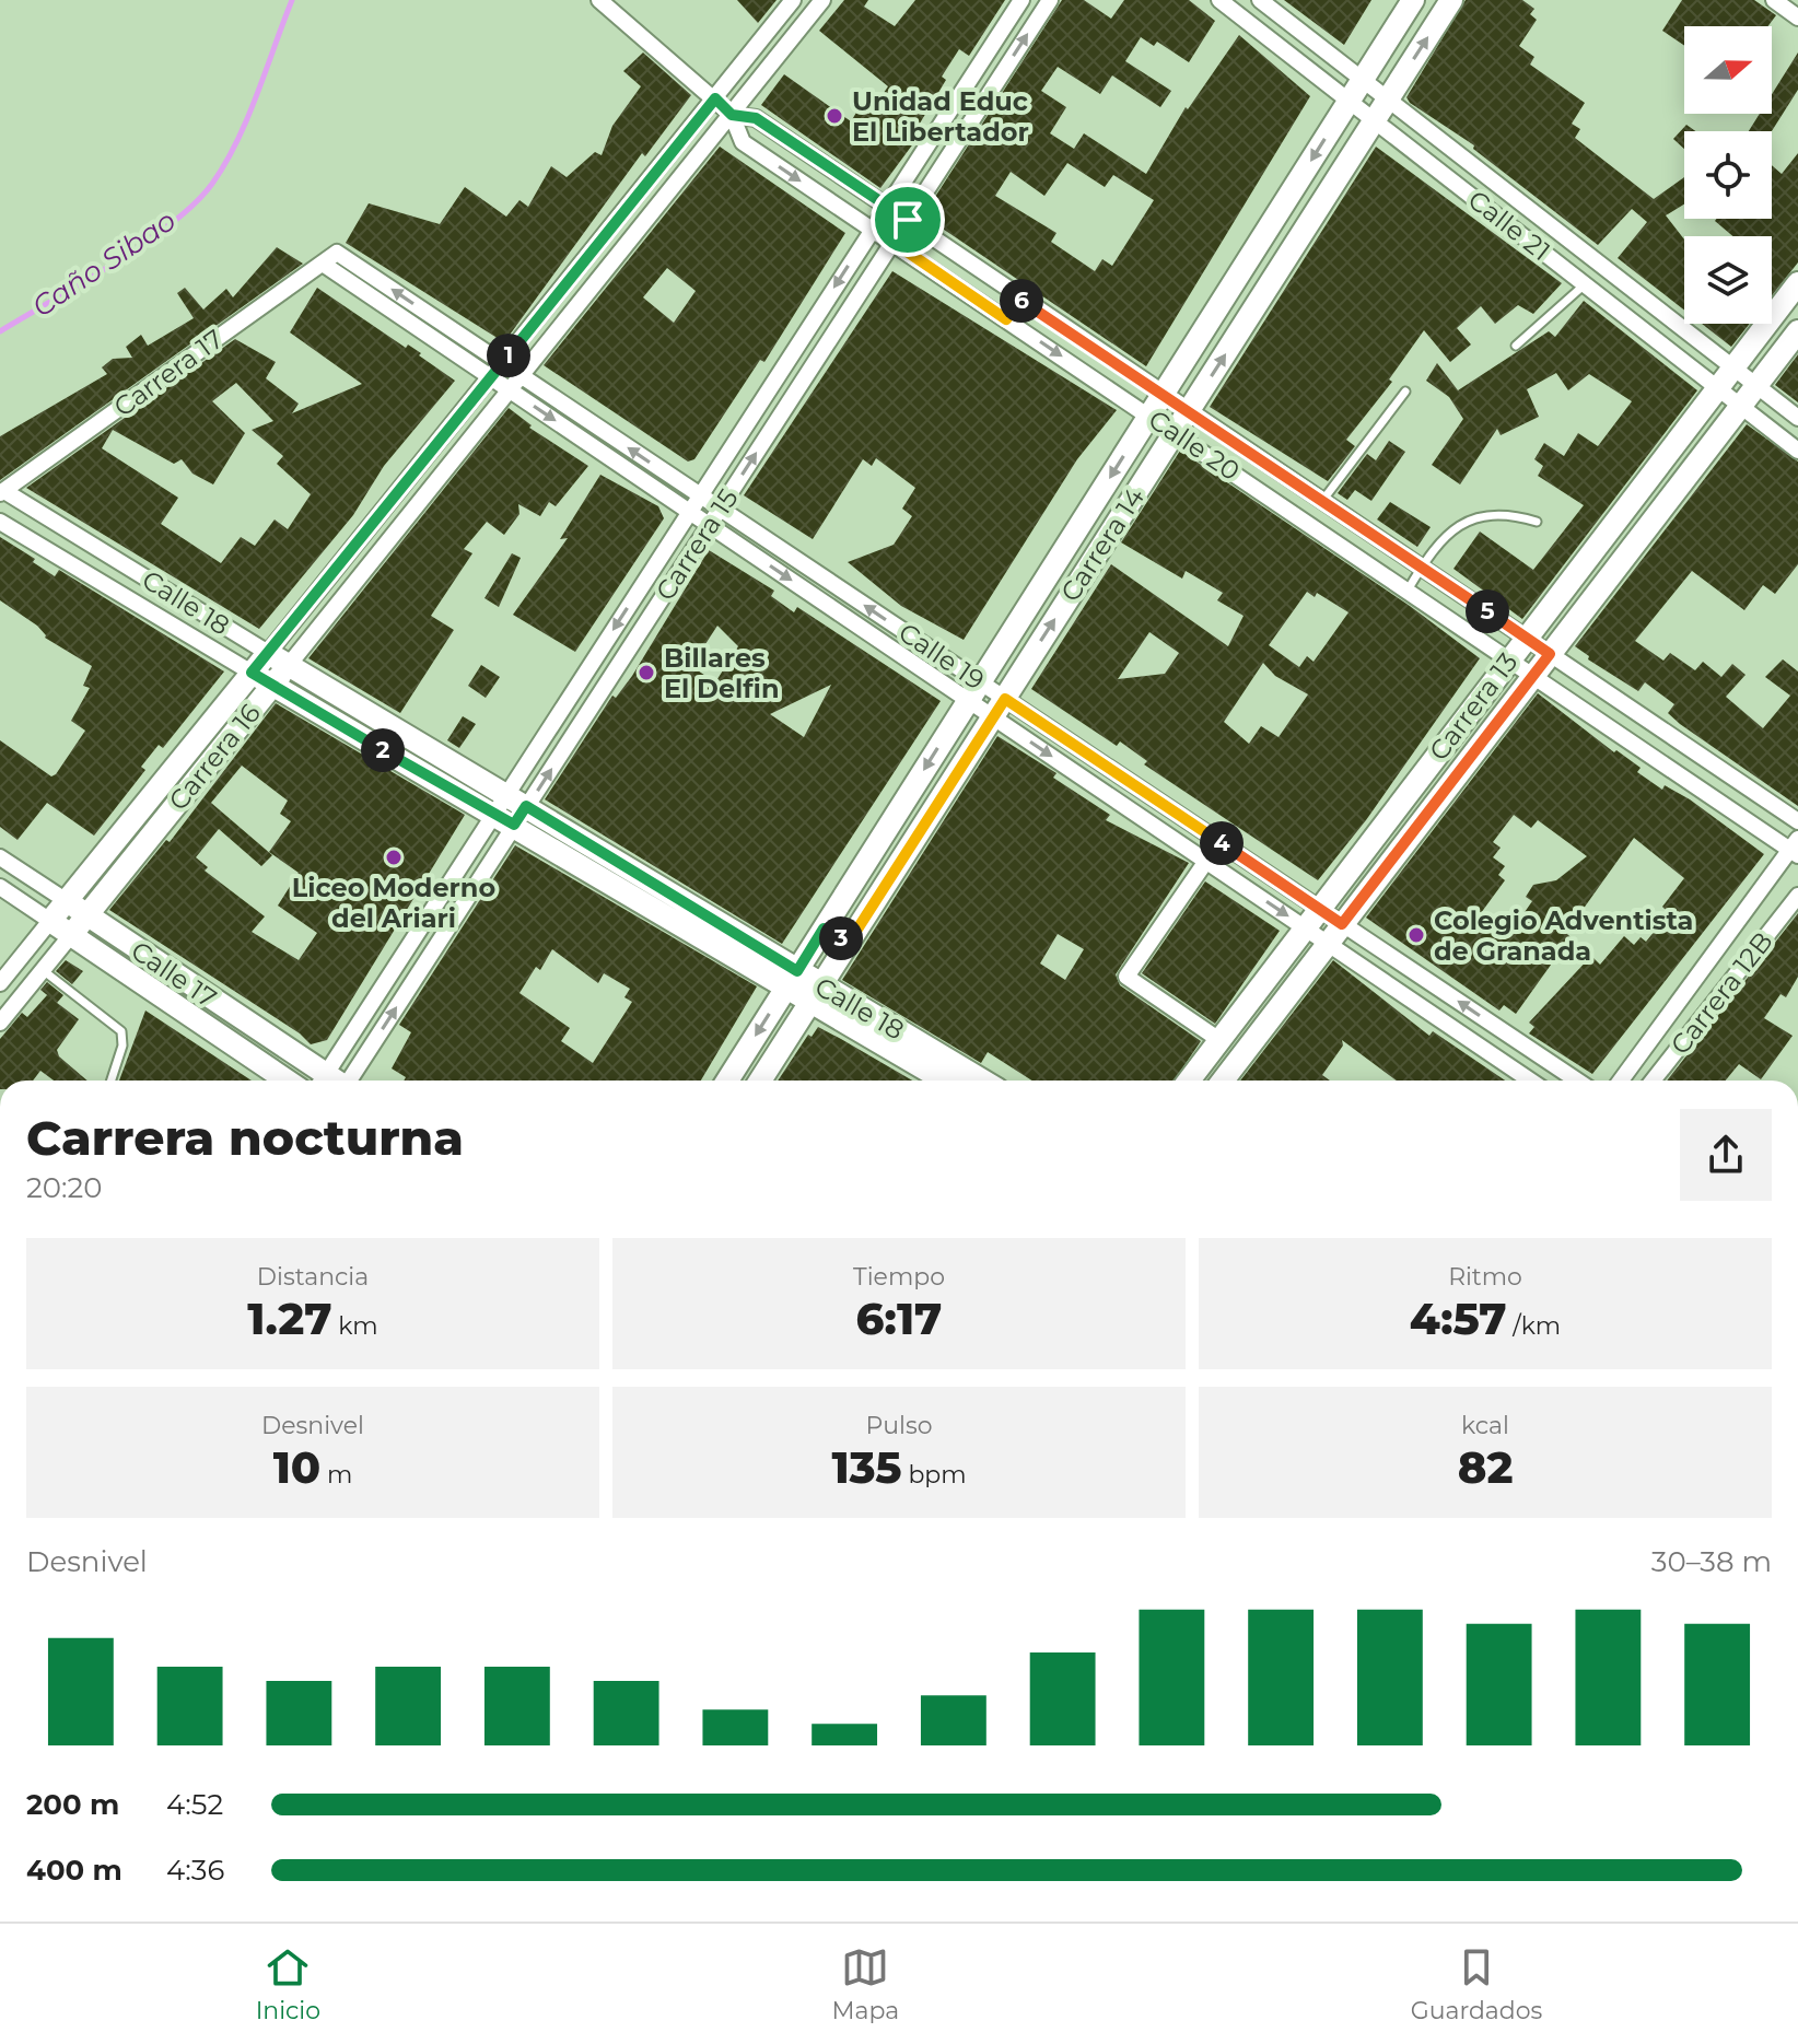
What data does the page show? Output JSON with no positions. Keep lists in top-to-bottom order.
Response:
{
  "streets": {
    "street": [
      "Calle 21",
      "Carrera 17",
      "Calle 20",
      "Carrera 15",
      "Carrera 14",
      "Calle 18",
      "Calle 19",
      "Carrera 13",
      "Carrera 16",
      "Calle 17",
      "Carrera 12B"
    ]
  },
  "crossings": [
    ["Calle 21", "Carrera 14"],
    ["Calle 21", "Carrera 13"],
    ["Carrera 17", "Calle 18"],
    ["Carrera 17", "Calle 19"],
    ["Calle 20", "Carrera 15"],
    ["Calle 20", "Carrera 14"],
    ["Calle 20", "Carrera 13"],
    ["Calle 20", "Carrera 16"],
    ["Calle 20", "Carrera 12B"],
    ["Carrera 15", "Calle 18"],
    ["Carrera 15", "Calle 19"],
    ["Carrera 14", "Calle 18"],
    ["Carrera 14", "Calle 19"],
    ["Calle 18", "Carrera 16"],
    ["Calle 19", "Carrera 13"],
    ["Calle 19", "Carrera 16"],
    ["Carrera 16", "Calle 17"]
  ],
  "water": ["Caño Sibao"],
  "places": [
    "Unidad Educ El Libertador",
    "Billares El Delfin",
    "Liceo Moderno del Ariari",
    "Colegio Adventista de Granada"
  ],
  "north": "right",
  "page": {
    "pins": [
      "6",
      "1",
      "5",
      "2",
      "4",
      "3"
    ],
    "heading": ["Carrera nocturna", "20:20"],
    "stats": [
      ["Distancia", "1.27 km"],
      ["Tiempo", "6:17"],
      ["Ritmo", "4:57 /km"],
      ["Desnivel", "10 m"],
      ["Pulso", "135 bpm"],
      ["kcal", "82"]
    ],
    "chart": ["Desnivel", "30–38 m"],
    "list": [
      {
        "name": "200 m",
        "note": "4:52"
      },
      {
        "name": "400 m",
        "note": "4:36"
      }
    ],
    "tabs": ["Inicio", "Mapa", "Guardados"]
  }
}
